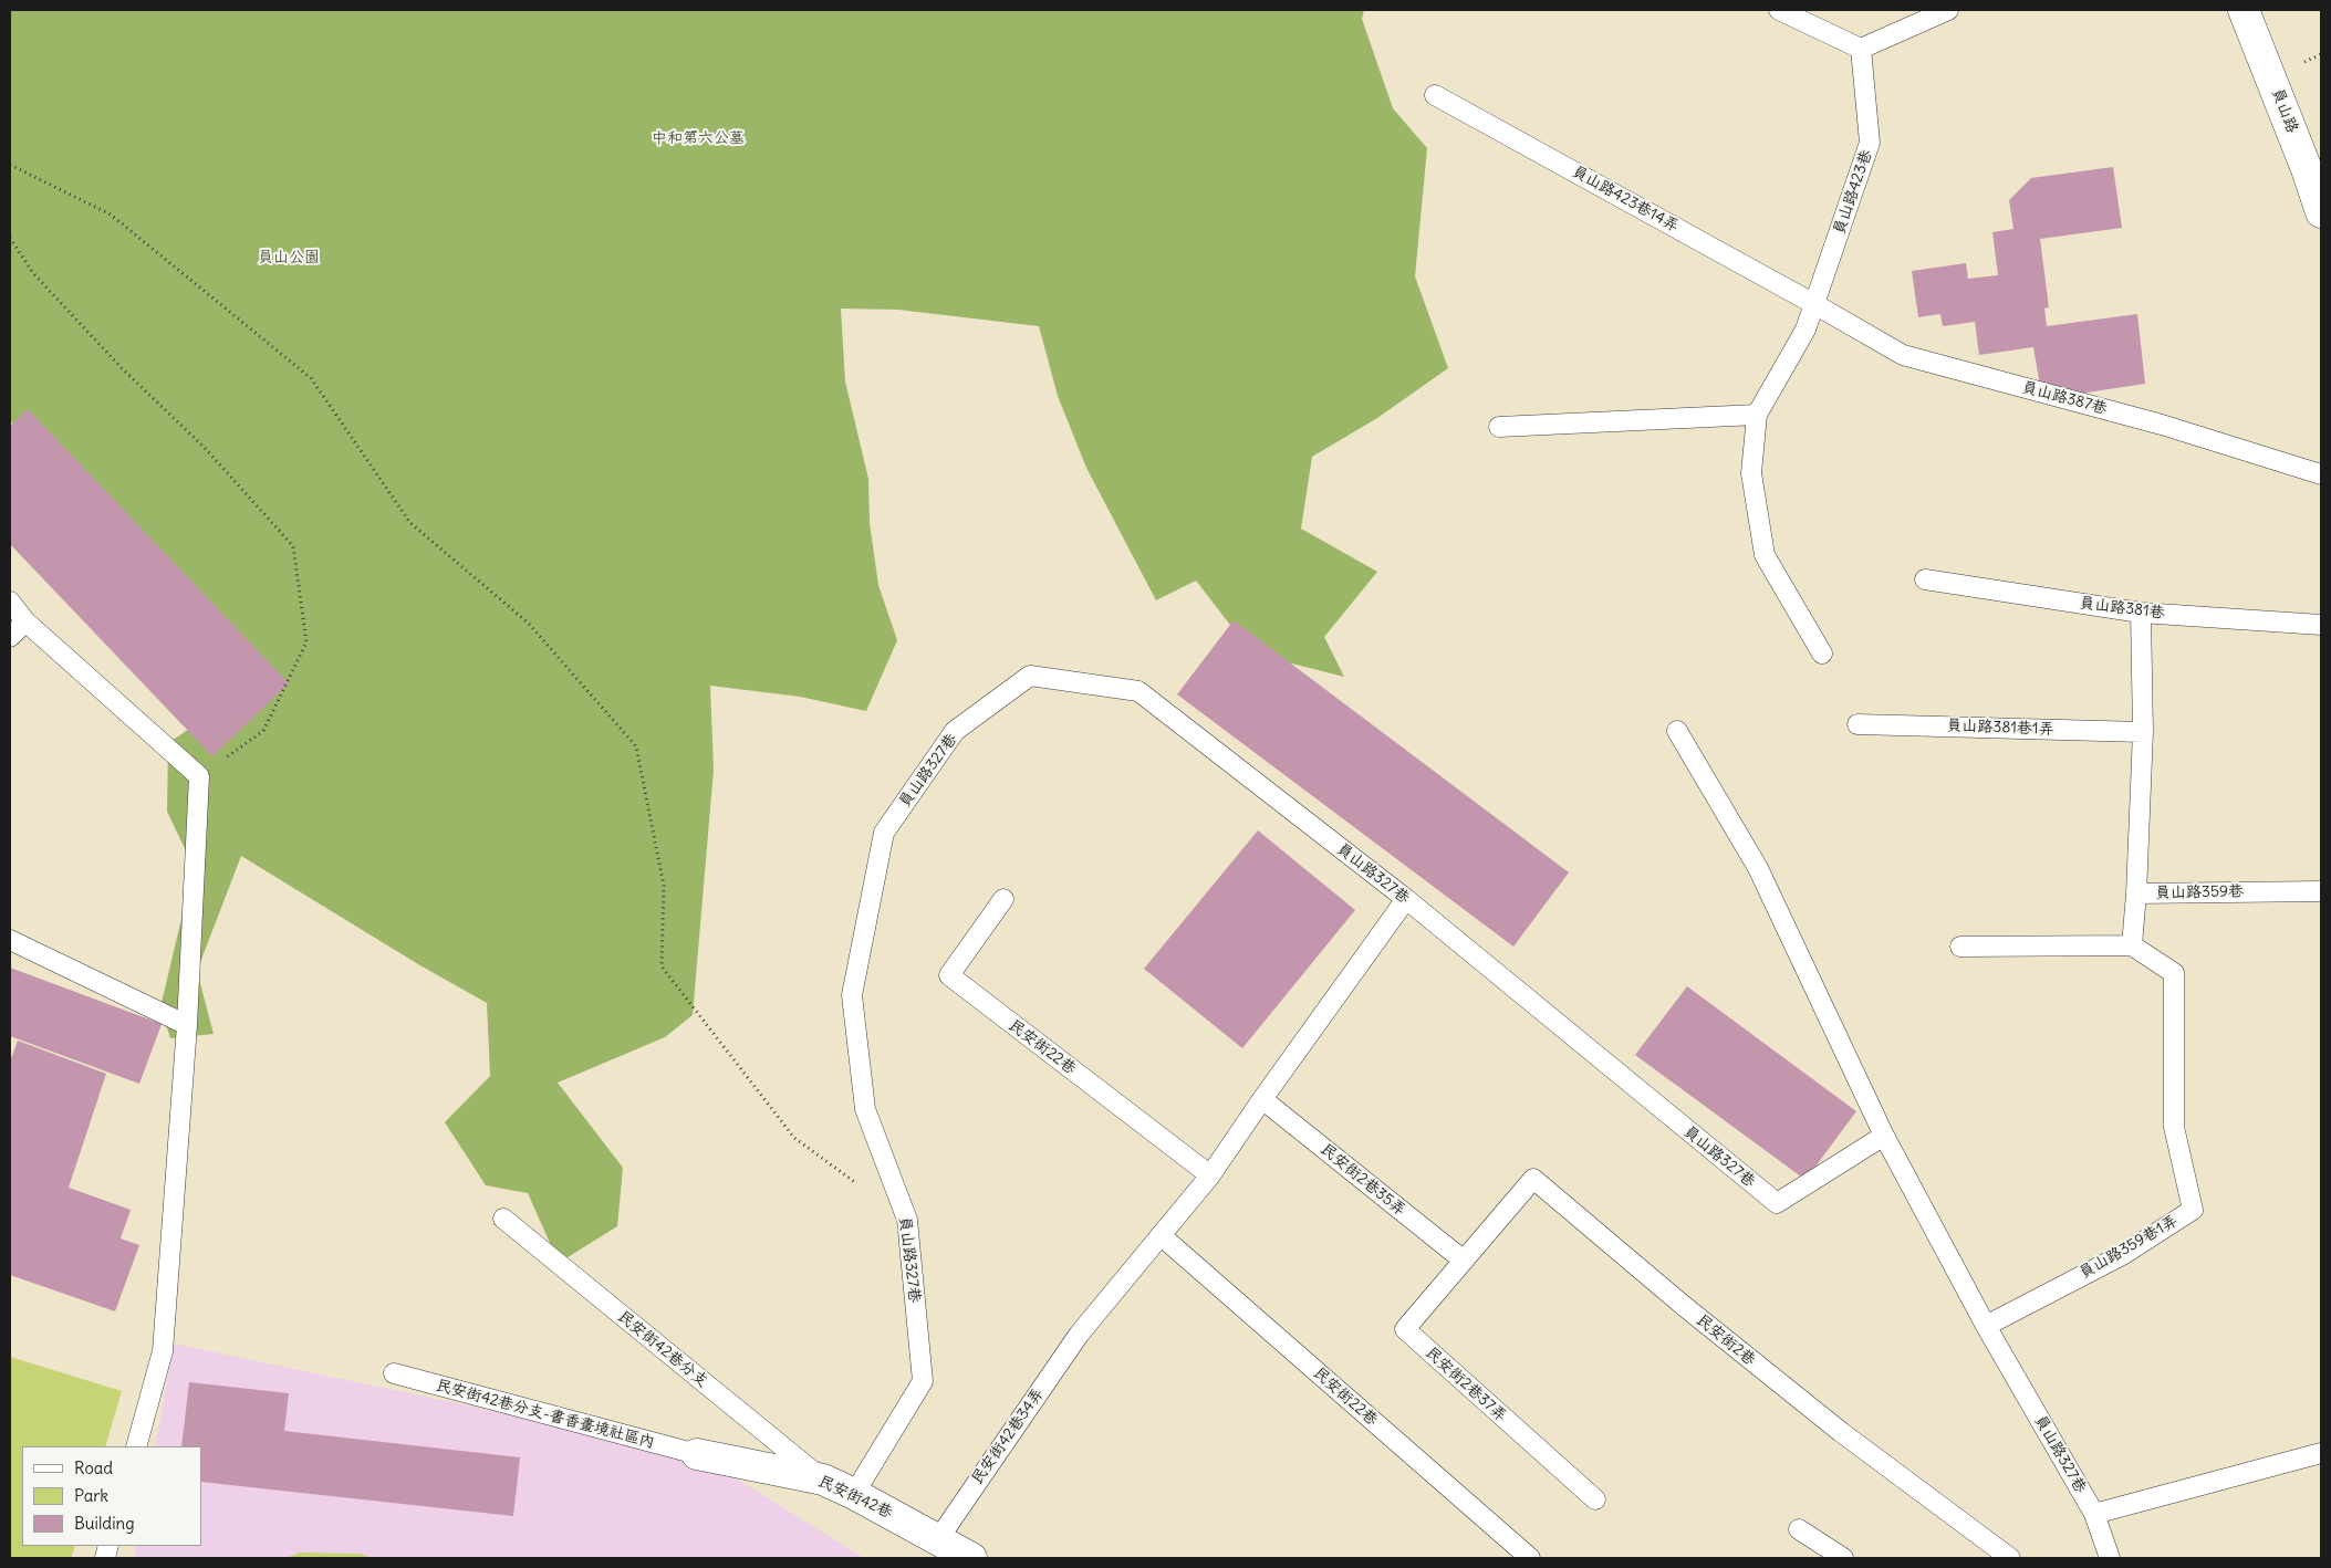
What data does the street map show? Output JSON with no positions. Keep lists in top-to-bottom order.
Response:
{
  "streets": {
    "street": ["員山路", "民安街42巷"],
    "lane": [
      "員山路423巷",
      "員山路423巷14弄",
      "員山路387巷",
      "員山路381巷",
      "員山路381巷1弄",
      "員山路327巷",
      "員山路359巷",
      "民安街22巷",
      "民安街2巷35弄",
      "員山路359巷1弄",
      "民安街2巷",
      "民安街42巷分支",
      "民安街2巷37弄",
      "民安街42巷分支-書香畫境社區內",
      "民安街42巷34弄"
    ]
  },
  "crossings": [
    ["員山路423巷", "員山路423巷14弄"],
    ["員山路423巷", "員山路387巷"],
    ["員山路423巷14弄", "員山路387巷"],
    ["員山路327巷", "員山路359巷1弄"],
    ["員山路327巷", "民安街42巷34弄"],
    ["員山路327巷", "民安街42巷"],
    ["員山路359巷", "員山路359巷1弄"],
    ["民安街22巷", "民安街42巷34弄"],
    ["民安街2巷35弄", "民安街2巷"],
    ["民安街2巷35弄", "民安街2巷37弄"],
    ["民安街2巷35弄", "民安街42巷34弄"],
    ["民安街2巷", "民安街2巷37弄"],
    ["民安街42巷分支", "民安街42巷"],
    ["民安街42巷分支-書香畫境社區內", "民安街42巷"],
    ["民安街42巷34弄", "民安街42巷"]
  ],
  "parks": ["中和第六公墓", "員山公園"],
  "legend": ["Road", "Park", "Building"]
}
